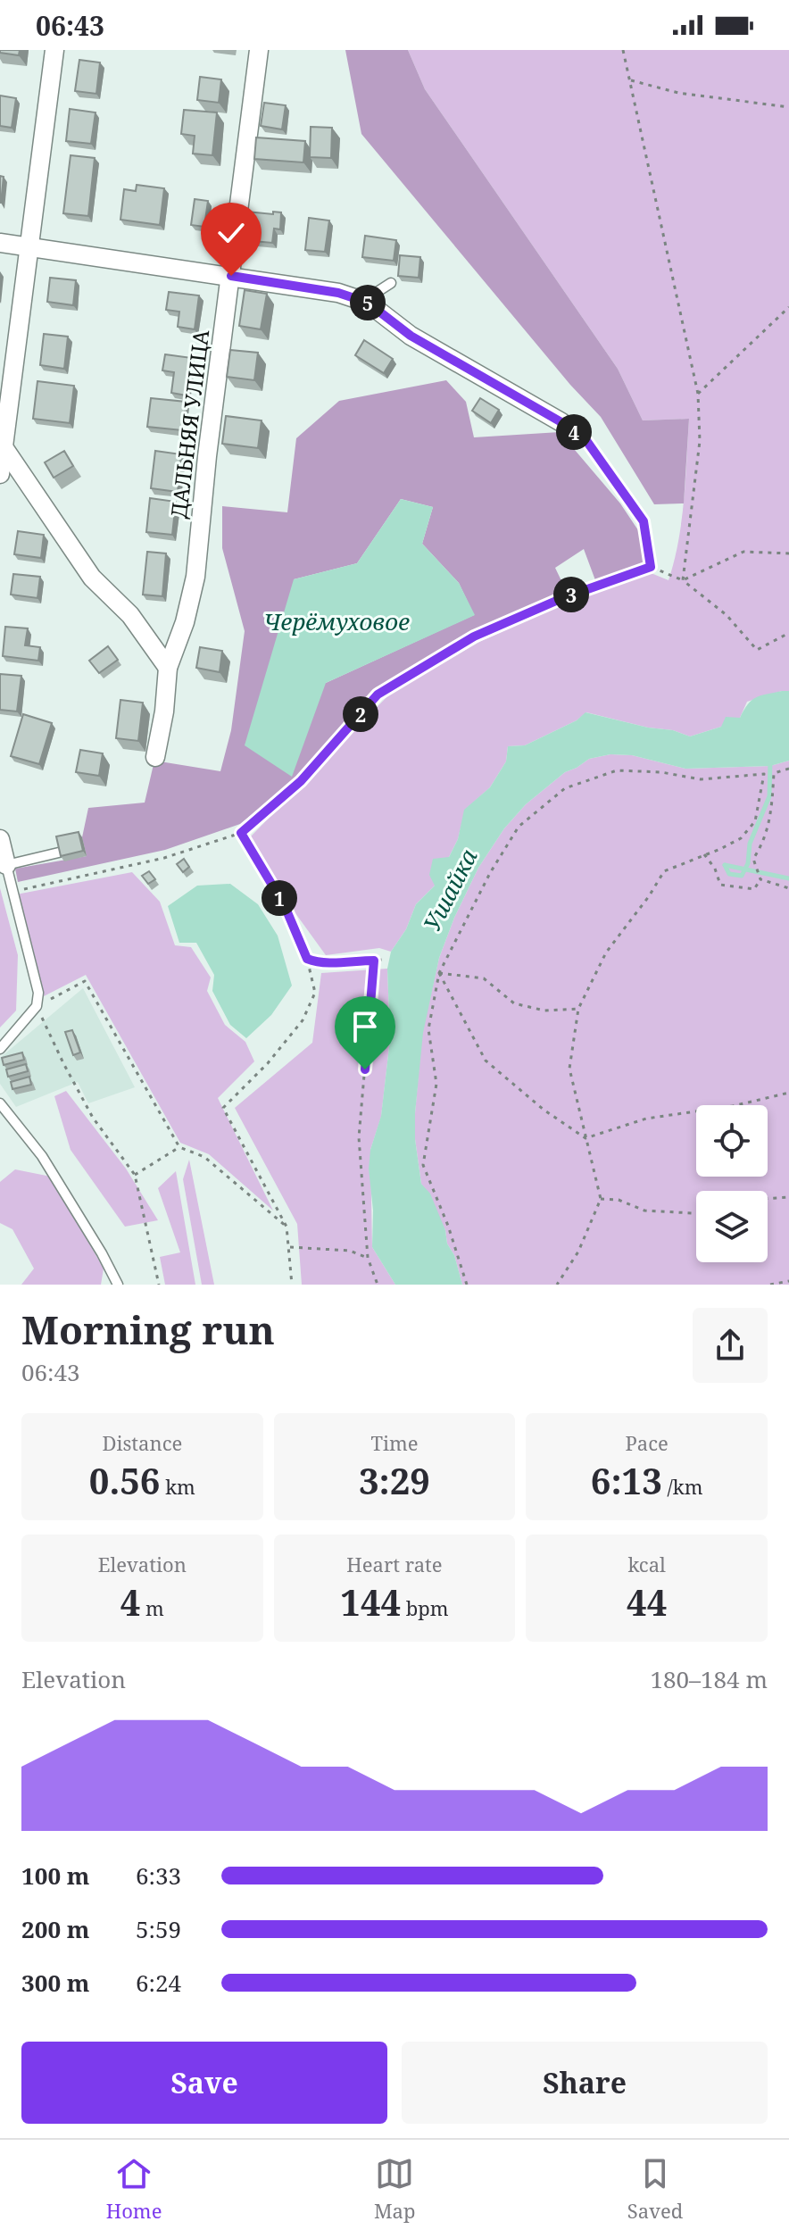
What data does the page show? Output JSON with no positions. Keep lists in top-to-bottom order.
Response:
{
  "streets": {
    "street": ["ДАЛЬНЯЯ УЛИЦА"]
  },
  "water": ["Черёмуховое", "Ушайка"],
  "page": {
    "status": "06:43",
    "pins": [
      "5",
      "4",
      "3",
      "2",
      "1"
    ],
    "heading": ["Morning run", "06:43"],
    "stats": [
      ["Distance", "0.56 km"],
      ["Time", "3:29"],
      ["Pace", "6:13 /km"],
      ["Elevation", "4 m"],
      ["Heart rate", "144 bpm"],
      ["kcal", "44"]
    ],
    "chart": ["Elevation", "180–184 m"],
    "list": [
      {
        "name": "100 m",
        "note": "6:33"
      },
      {
        "name": "200 m",
        "note": "5:59"
      },
      {
        "name": "300 m",
        "note": "6:24"
      }
    ],
    "buttons": ["Save", "Share"],
    "tabs": ["Home", "Map", "Saved"]
  }
}
